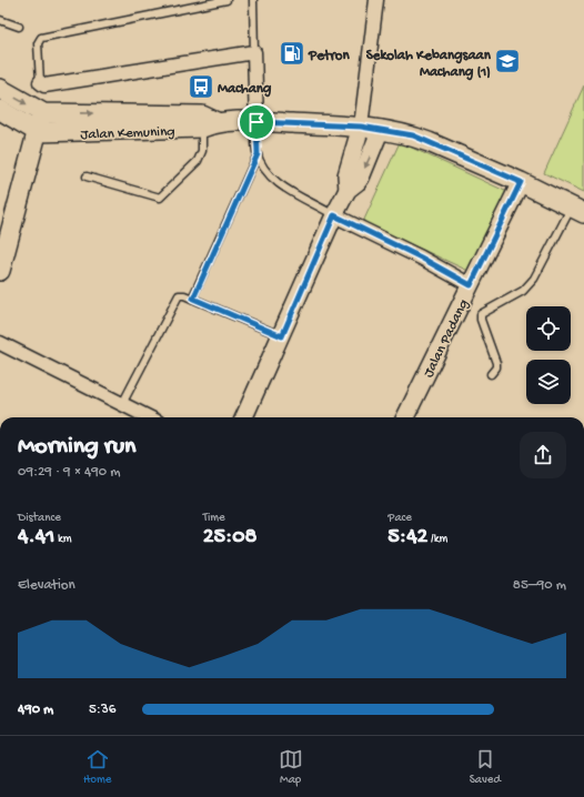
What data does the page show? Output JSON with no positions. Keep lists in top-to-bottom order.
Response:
{
  "streets": {
    "main road": ["Jalan Kemuning"],
    "street": ["Jalan Padang"]
  },
  "crossings": [
    ["Jalan Kemuning", "Jalan Padang"]
  ],
  "places": {
    "fuel station": ["Petron"],
    "school or university": ["Sekolah Kebangsaan Machang (1)"],
    "bus stop": ["Machang"]
  },
  "page": {
    "heading": ["Morning run", "09:29 · 9 × 490 m"],
    "stats": [
      ["Distance", "4.41 km"],
      ["Time", "25:08"],
      ["Pace", "5:42 /km"]
    ],
    "chart": ["Elevation", "85–90 m"],
    "list": [
      {
        "name": "490 m",
        "note": "5:36"
      }
    ],
    "tabs": ["Home", "Map", "Saved"]
  }
}
